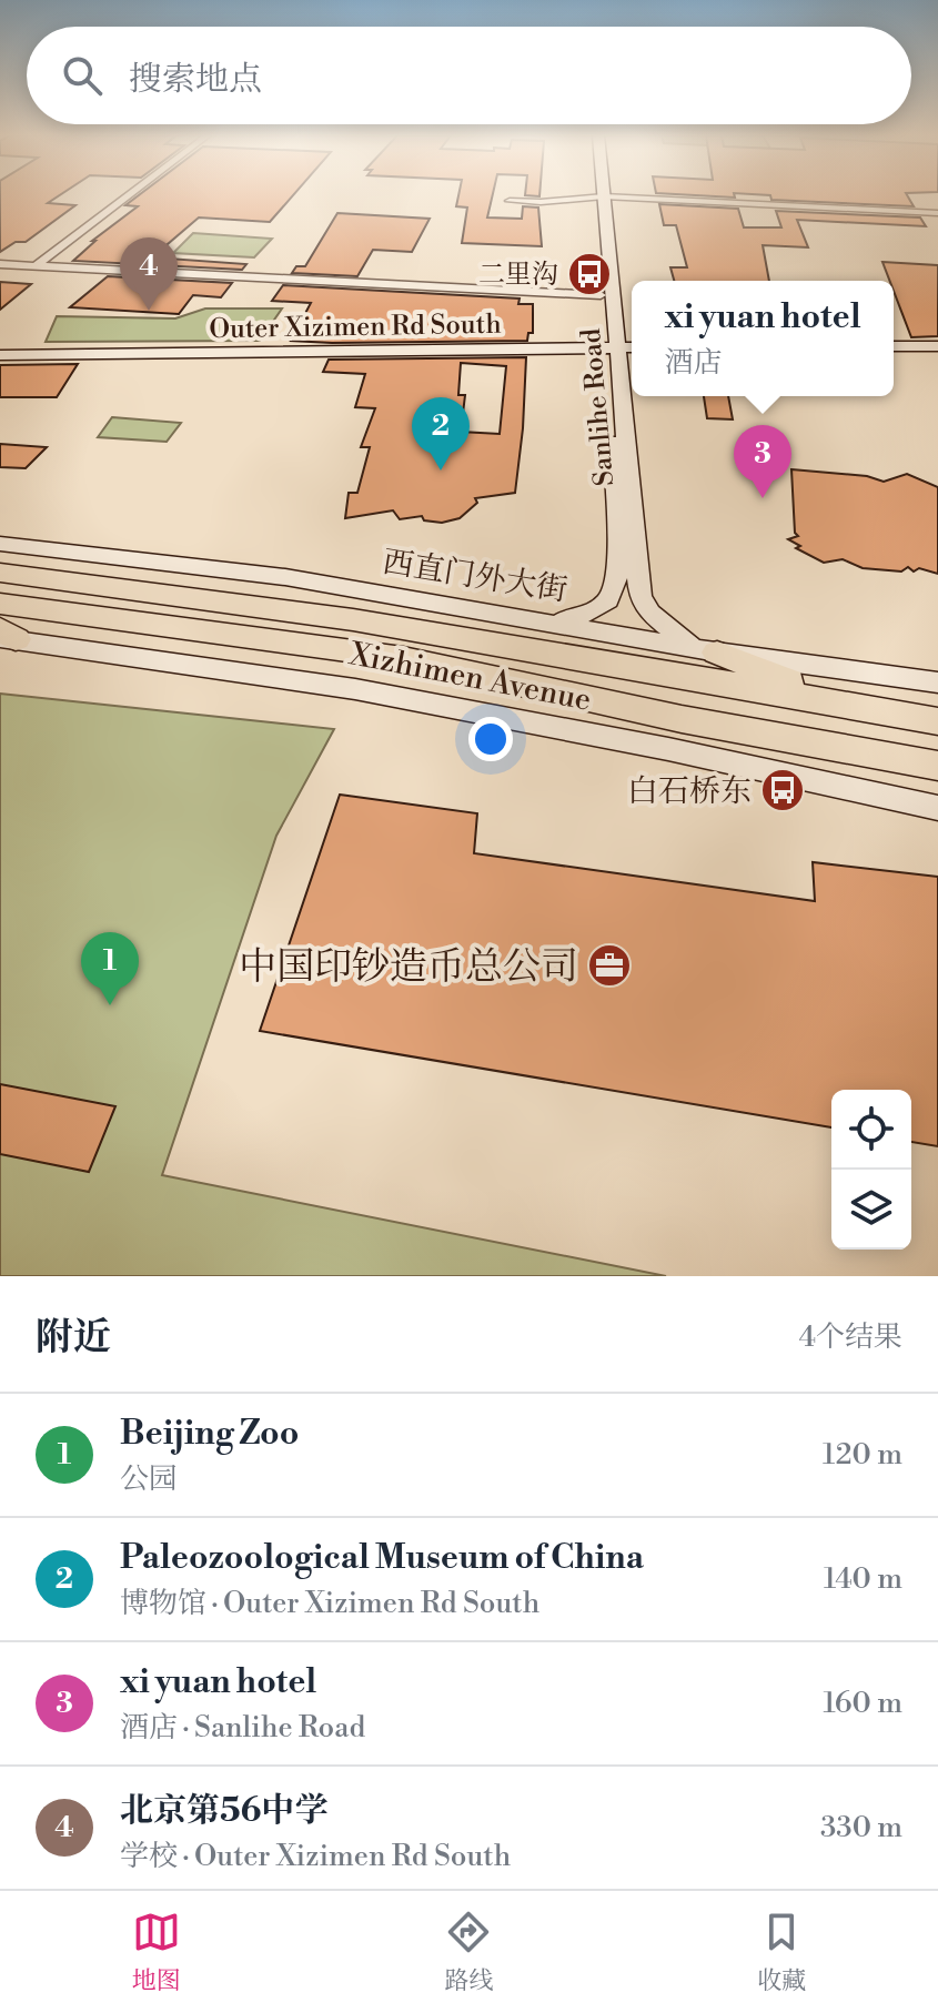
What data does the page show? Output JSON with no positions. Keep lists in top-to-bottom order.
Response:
{
  "streets": {
    "highway": ["Xizhimen Avenue"],
    "main road": ["Outer Xizimen Rd South", "Sanlihe Road", "西直门外大街"]
  },
  "crossings": [
    ["Outer Xizimen Rd South", "Sanlihe Road"],
    ["Sanlihe Road", "西直门外大街"]
  ],
  "places": {
    "bus stop": ["二里沟", "白石桥东"],
    "office": ["中国印钞造币总公司"]
  },
  "page": {
    "search": "搜索地点",
    "pins": [
      "4",
      "2",
      "3",
      "1"
    ],
    "popup": ["xi yuan hotel", "酒店"],
    "heading": ["附近", "4个结果"],
    "list": [
      {
        "mark": "1",
        "name": "Beijing Zoo",
        "note": "公园",
        "value": "120 m"
      },
      {
        "mark": "2",
        "name": "Paleozoological Museum of China",
        "note": "博物馆 · Outer Xizimen Rd South",
        "value": "140 m"
      },
      {
        "mark": "3",
        "name": "xi yuan hotel",
        "note": "酒店 · Sanlihe Road",
        "value": "160 m"
      },
      {
        "mark": "4",
        "name": "北京第56中学",
        "note": "学校 · Outer Xizimen Rd South",
        "value": "330 m"
      }
    ],
    "nav": ["地图", "路线", "收藏"]
  }
}
